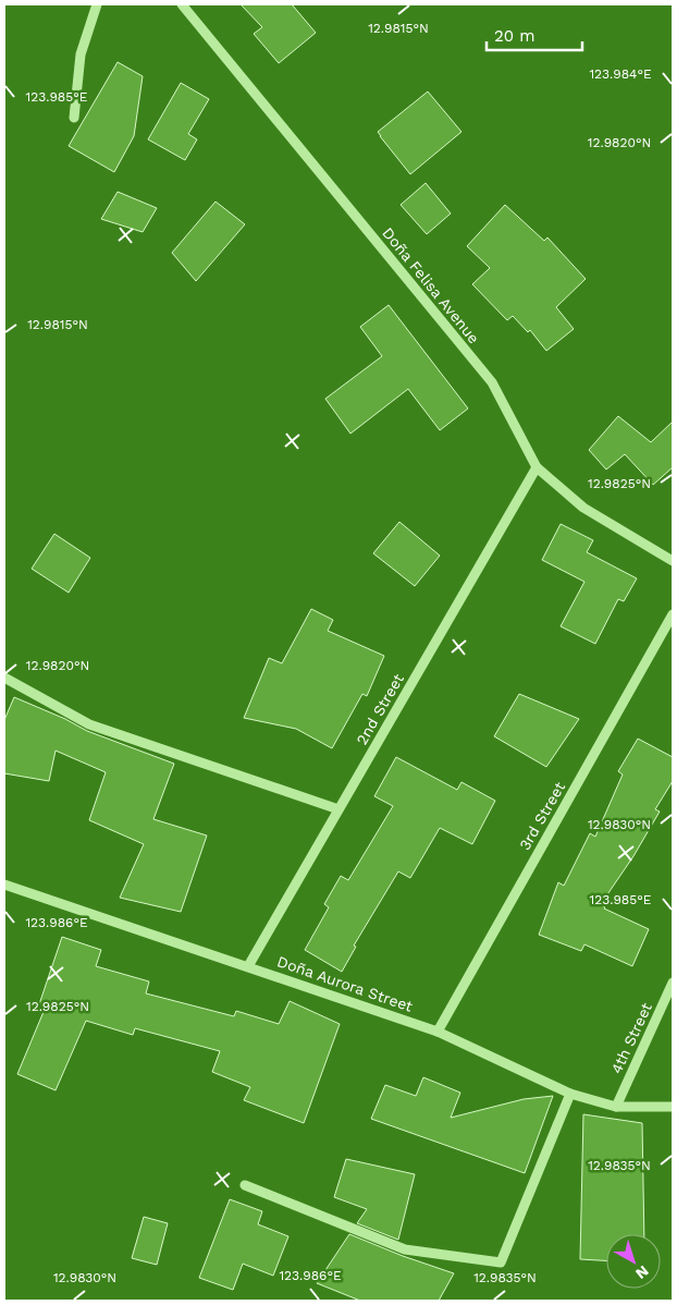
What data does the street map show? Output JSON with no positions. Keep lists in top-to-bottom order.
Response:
{
  "streets": {
    "street": [
      "Doña Felisa Avenue",
      "2nd Street",
      "3rd Street",
      "Doña Aurora Street",
      "4th Street"
    ]
  },
  "crossings": [
    ["Doña Felisa Avenue", "2nd Street"],
    ["2nd Street", "Doña Aurora Street"],
    ["3rd Street", "Doña Aurora Street"],
    ["Doña Aurora Street", "4th Street"]
  ],
  "scale_bar": "20 m",
  "north": "bottom right",
  "coordinates": [
    "12.9815°N",
    "123.984°E",
    "123.985°E",
    "12.9820°N",
    "12.9825°N",
    "12.9830°N",
    "123.986°E",
    "12.9835°N"
  ]
}
